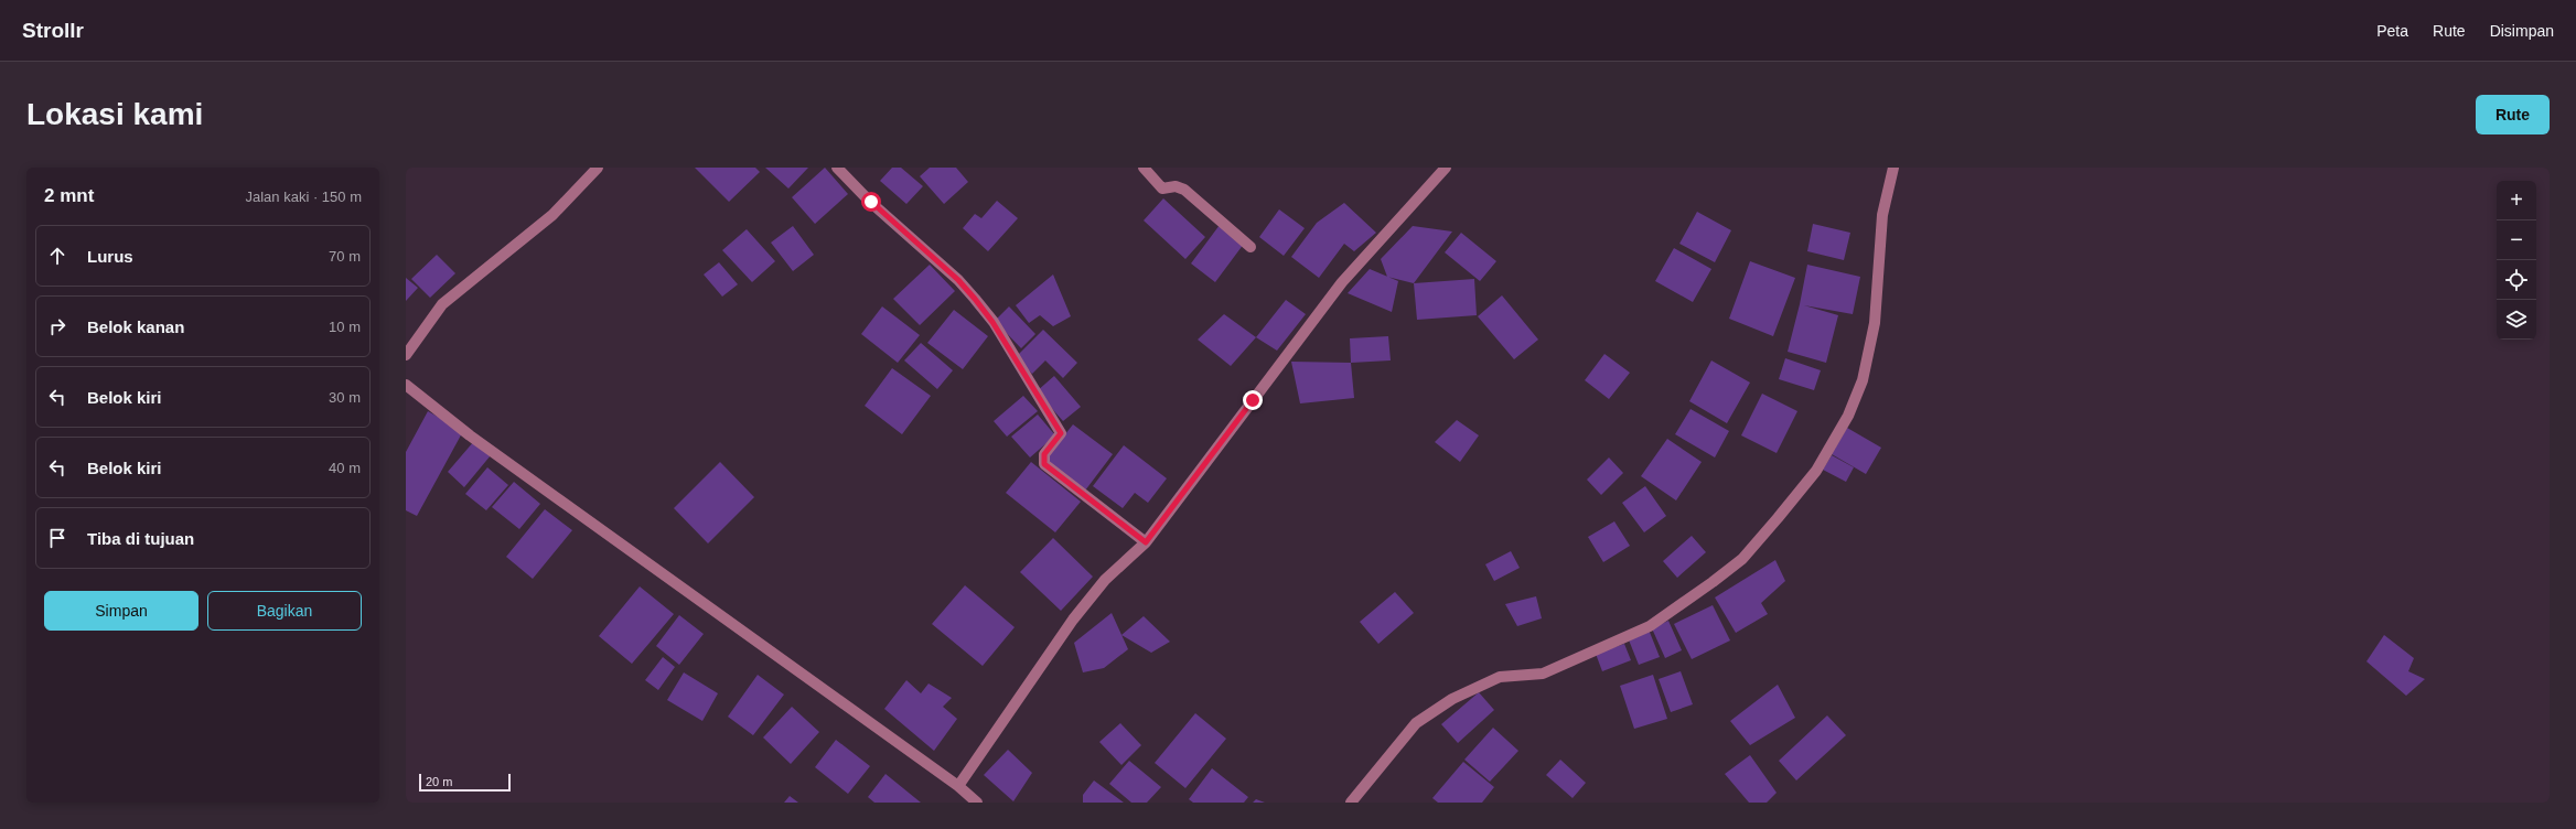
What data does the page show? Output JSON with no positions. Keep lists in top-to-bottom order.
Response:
{
  "scale_bar": "20 m",
  "page": {
    "header": "Strollr",
    "nav": ["Peta", "Rute", "Disimpan"],
    "buttons": [
      "Rute",
      ["Simpan", "Bagikan"]
    ],
    "title": "Lokasi kami",
    "heading": ["2 mnt", "Jalan kaki · 150 m"],
    "map_buttons": ["+", "−"],
    "list": [
      ["Lurus", "70 m"],
      ["Belok kanan", "10 m"],
      ["Belok kiri", "30 m"],
      ["Belok kiri", "40 m"],
      "Tiba di tujuan"
    ],
    "scale": "20 m"
  }
}
